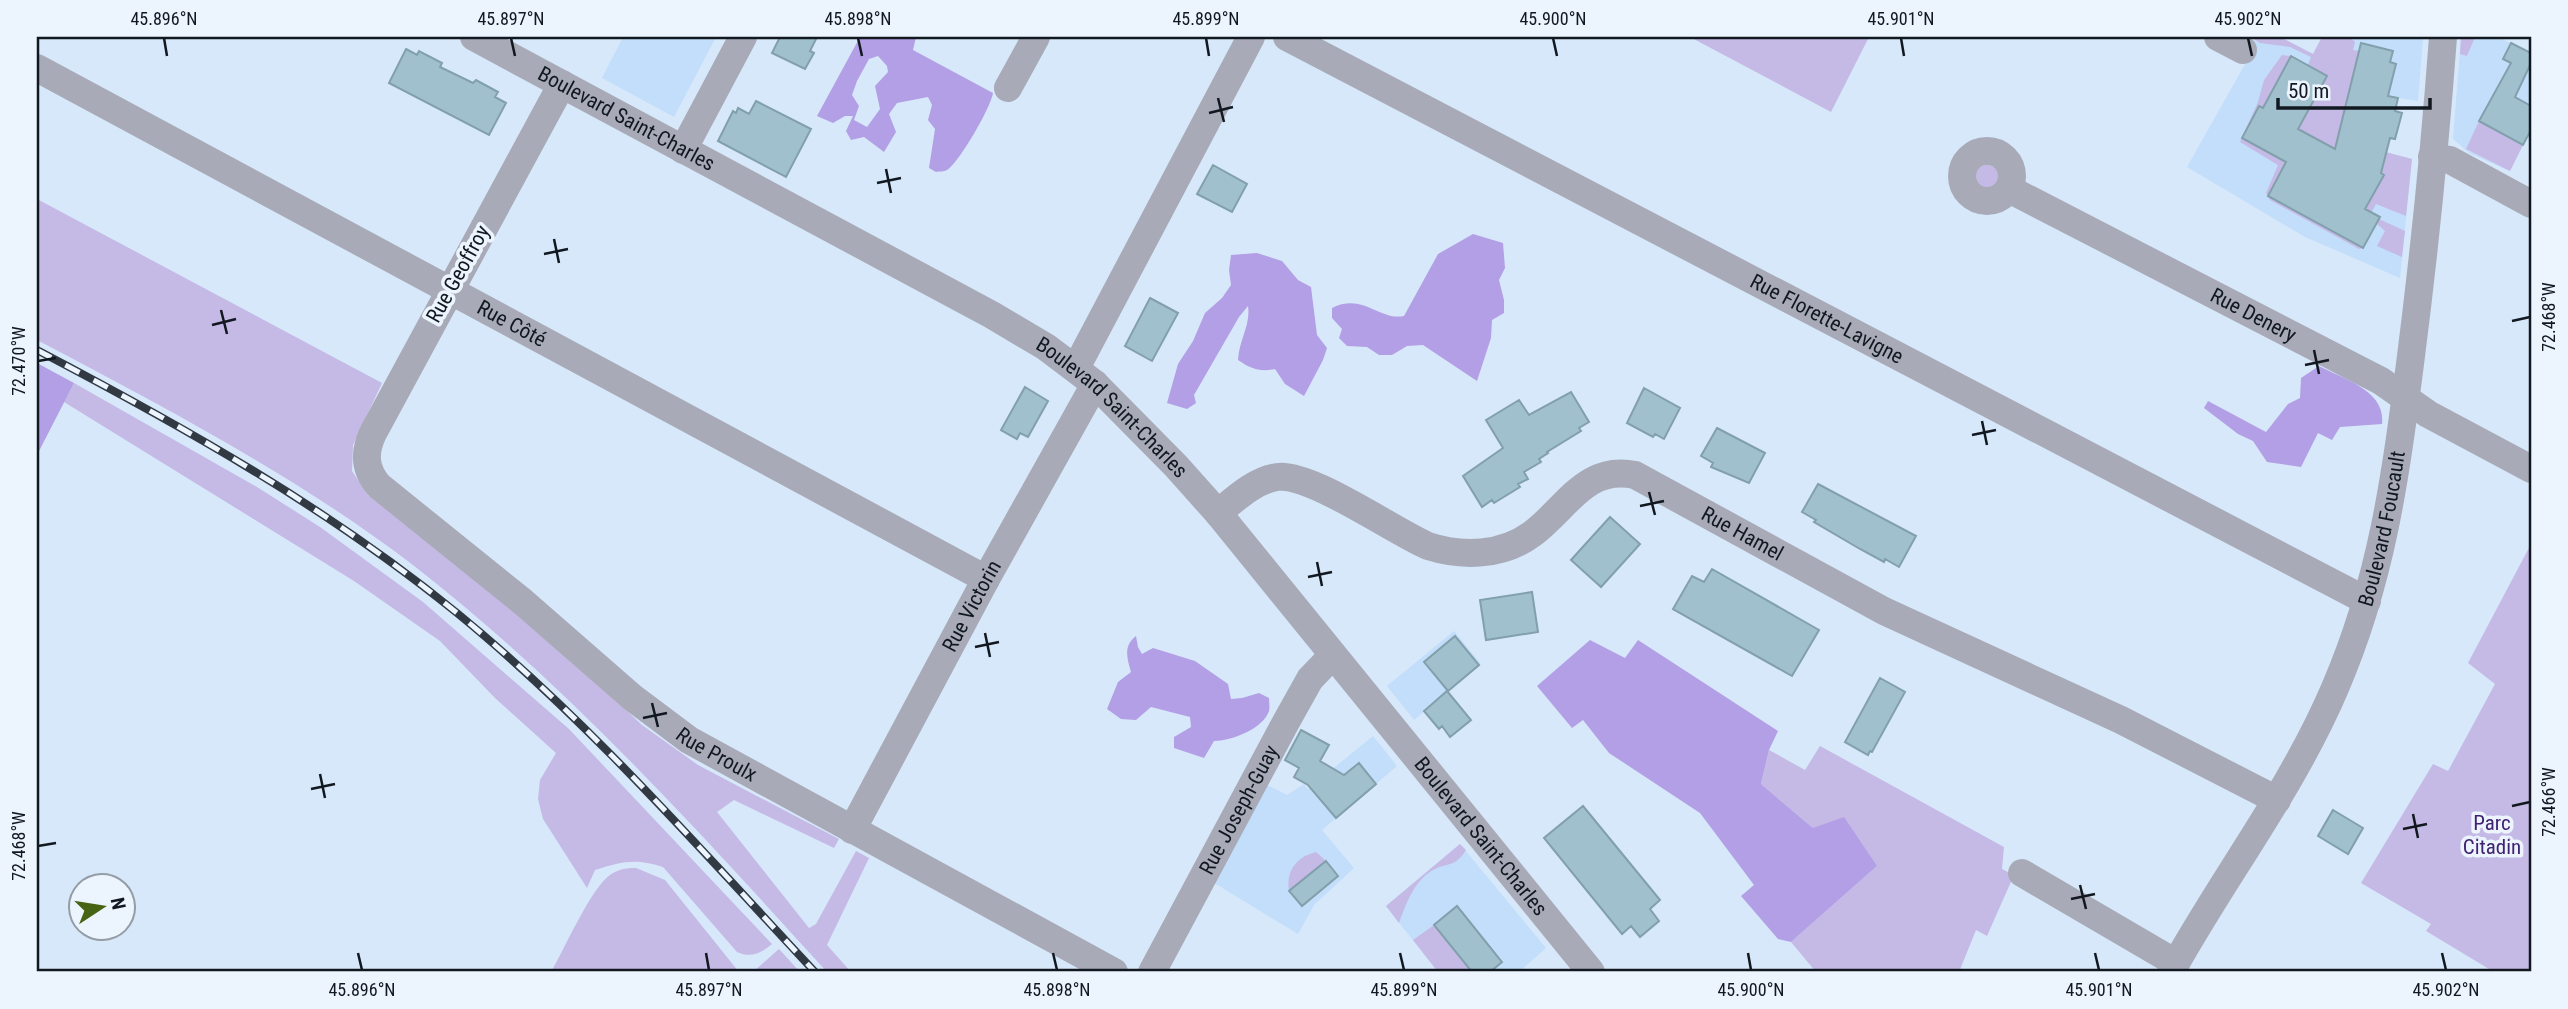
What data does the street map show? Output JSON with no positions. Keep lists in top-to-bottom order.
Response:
{
  "streets": {
    "street": [
      "Boulevard Saint-Charles",
      "Rue Geoffroy",
      "Rue Denery",
      "Rue Florette-Lavigne",
      "Rue Côté",
      "Boulevard Foucault",
      "Rue Hamel",
      "Rue Victorin",
      "Rue Proulx",
      "Rue Joseph-Guay"
    ]
  },
  "crossings": [
    ["Boulevard Saint-Charles", "Rue Geoffroy"],
    ["Boulevard Saint-Charles", "Rue Hamel"],
    ["Boulevard Saint-Charles", "Rue Victorin"],
    ["Boulevard Saint-Charles", "Rue Joseph-Guay"],
    ["Rue Geoffroy", "Rue Côté"],
    ["Rue Geoffroy", "Rue Proulx"],
    ["Rue Denery", "Boulevard Foucault"],
    ["Rue Florette-Lavigne", "Boulevard Foucault"],
    ["Rue Côté", "Rue Victorin"],
    ["Boulevard Foucault", "Rue Hamel"],
    ["Rue Victorin", "Rue Proulx"]
  ],
  "parks": ["Parc Citadin"],
  "scale_bar": "50 m",
  "north": "right",
  "coordinates": [
    "45.896°N",
    "45.897°N",
    "45.898°N",
    "45.899°N",
    "45.900°N",
    "45.901°N",
    "45.902°N",
    "72.468°W",
    "72.470°W",
    "72.466°W"
  ]
}
